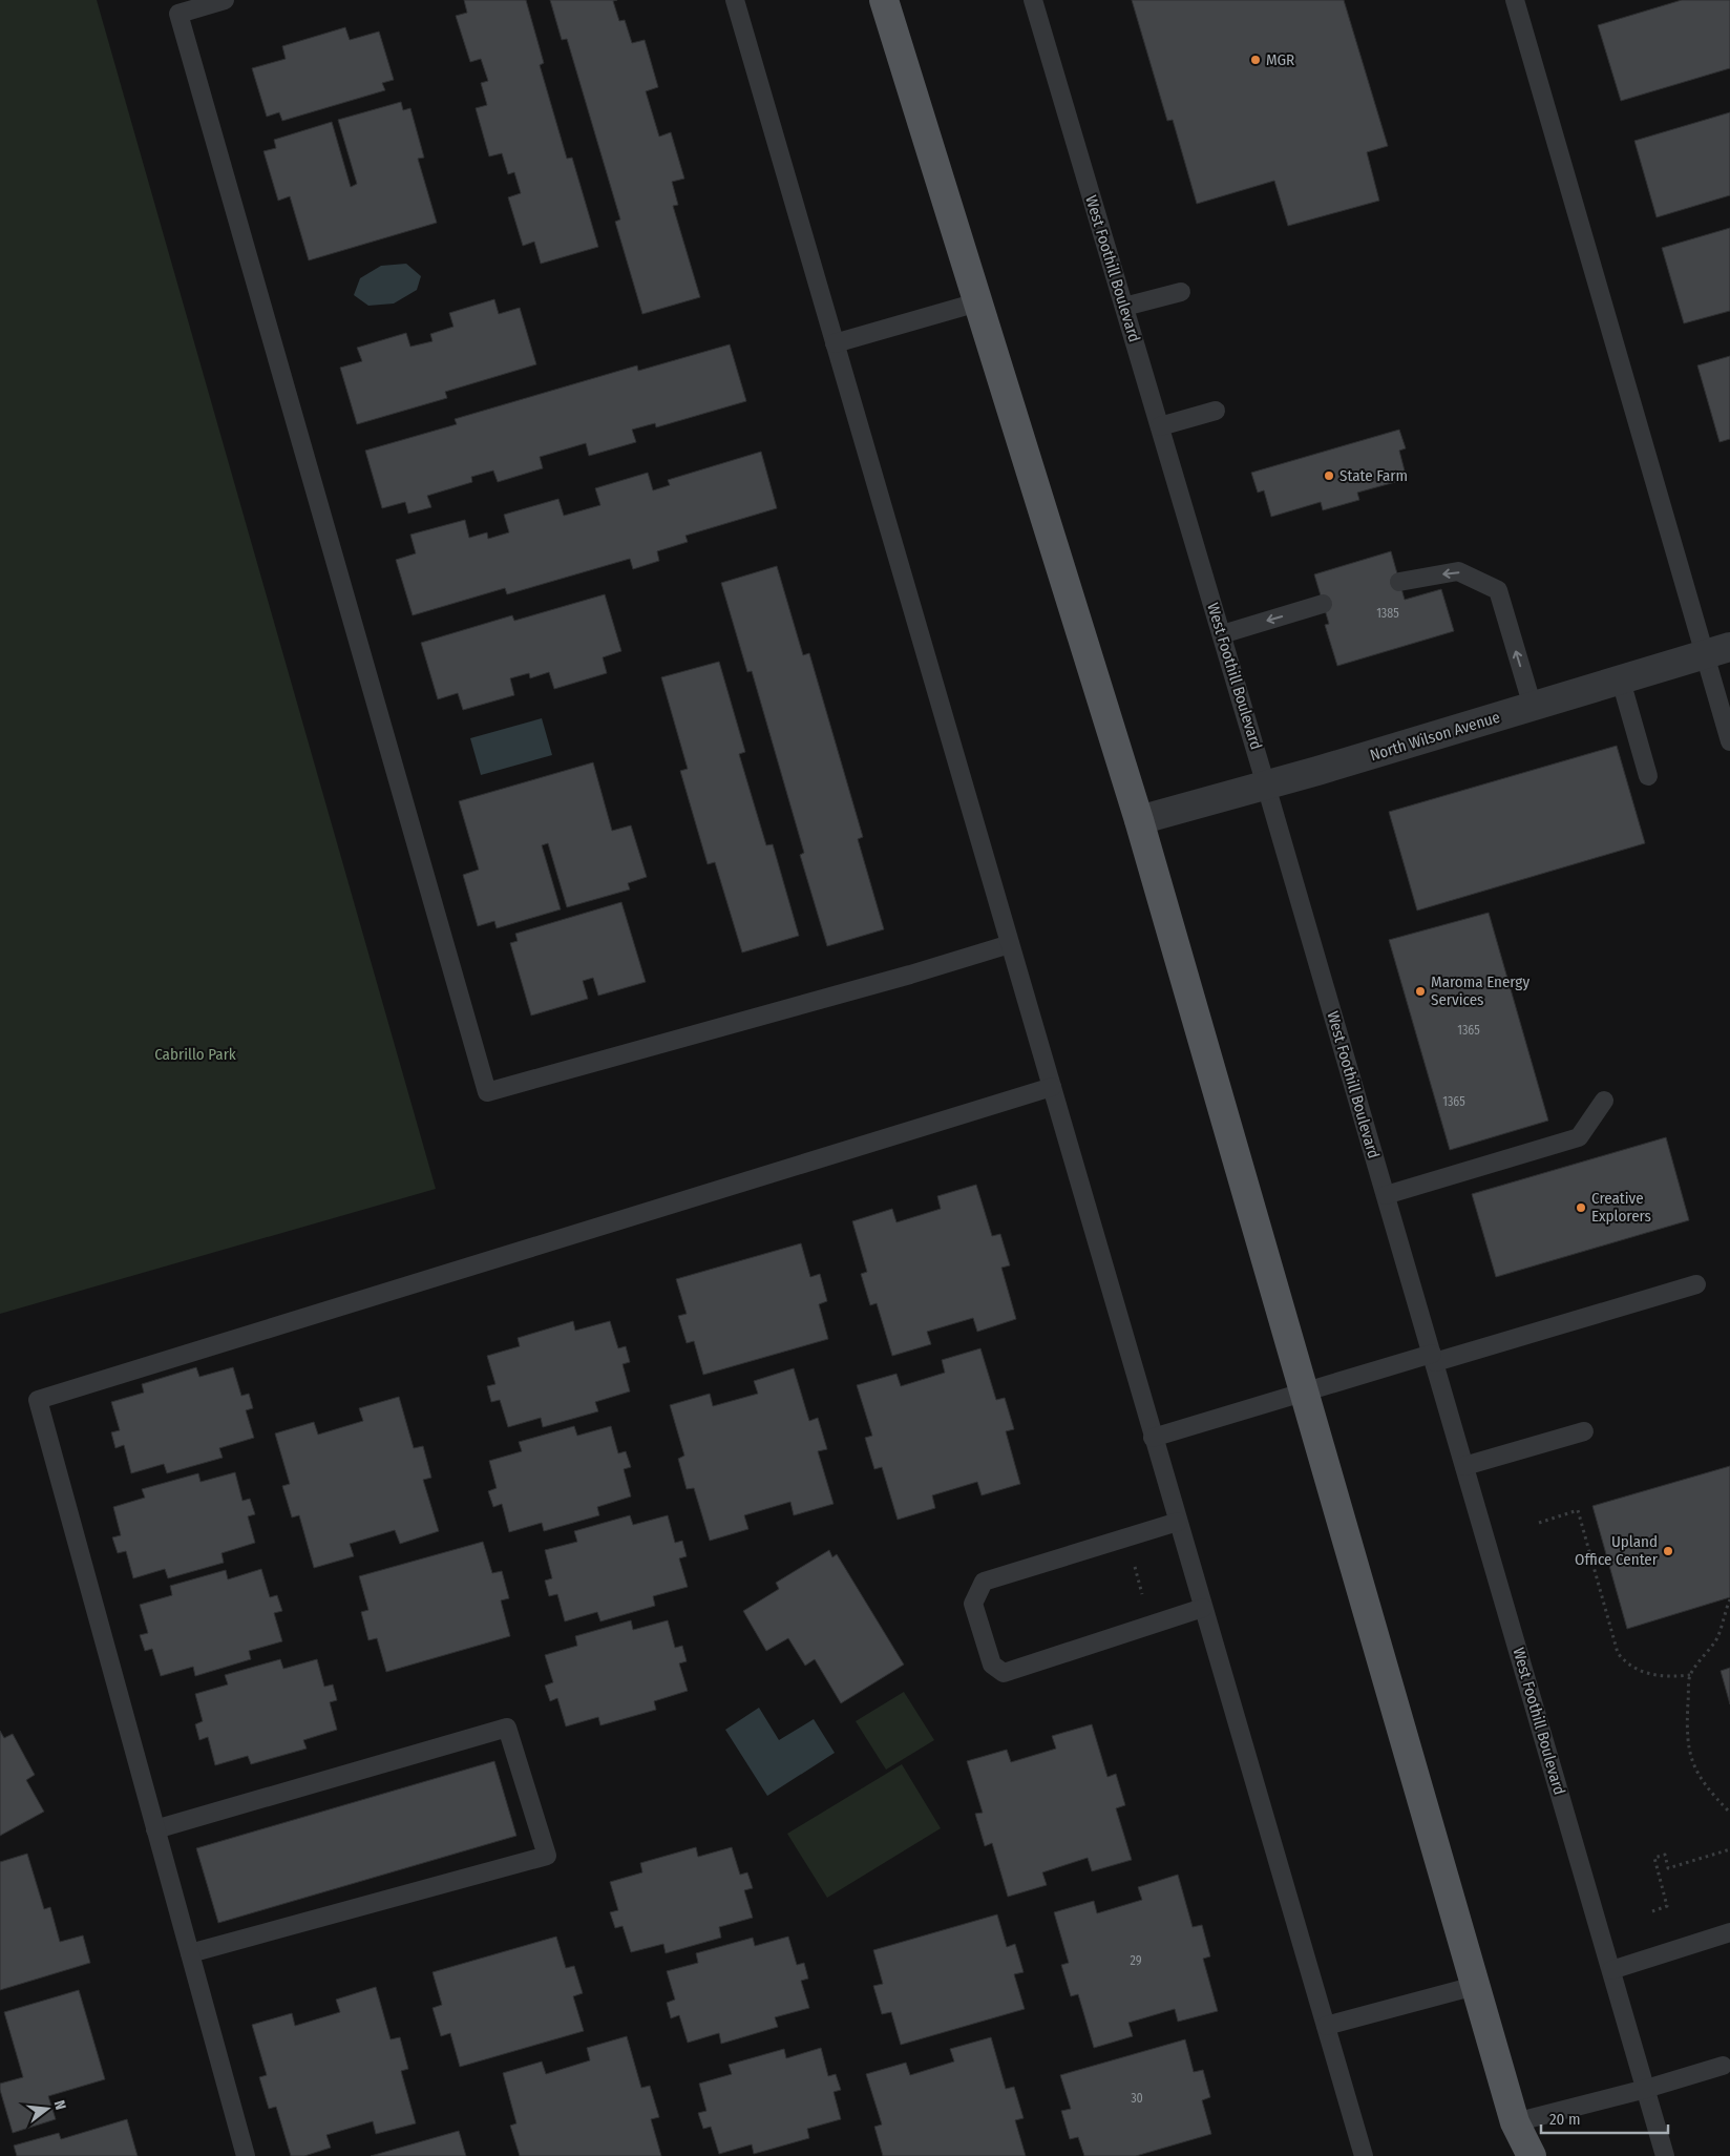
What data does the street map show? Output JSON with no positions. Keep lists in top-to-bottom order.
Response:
{
  "streets": {
    "street": ["North Wilson Avenue"],
    "lane": ["West Foothill Boulevard"]
  },
  "crossings": [
    ["West Foothill Boulevard", "North Wilson Avenue"]
  ],
  "parks": ["Cabrillo Park"],
  "places": [
    "MGR",
    "State Farm",
    "Maroma Energy Services",
    "Creative Explorers",
    "Upland Office Center"
  ],
  "house_numbers": [
    "1385",
    "1365",
    "1365",
    "29",
    "30"
  ],
  "scale_bar": "20 m",
  "north": "right"
}
